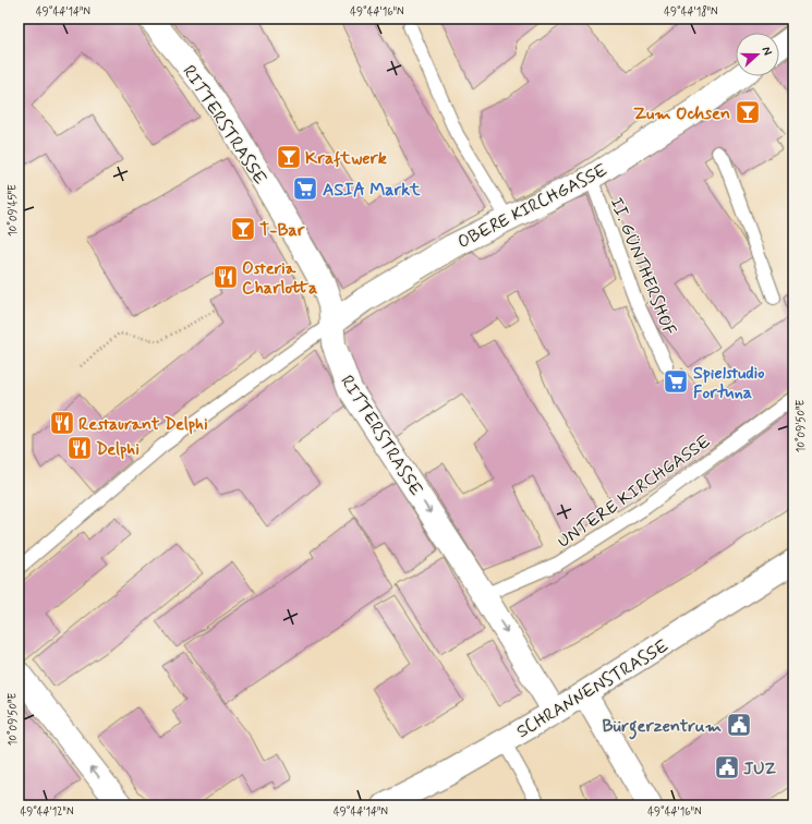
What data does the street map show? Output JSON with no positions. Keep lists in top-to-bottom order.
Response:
{
  "streets": {
    "street": ["RITTERSTRASSE", "OBERE KIRCHGASSE", "SCHRANNENSTRASSE"],
    "lane": ["II. GÜNTHERSHOF", "UNTERE KIRCHGASSE"]
  },
  "crossings": [
    ["RITTERSTRASSE", "OBERE KIRCHGASSE"],
    ["RITTERSTRASSE", "UNTERE KIRCHGASSE"],
    ["RITTERSTRASSE", "SCHRANNENSTRASSE"],
    ["OBERE KIRCHGASSE", "II. GÜNTHERSHOF"]
  ],
  "one_way": ["RITTERSTRASSE"],
  "places": {
    "bar": ["Zum Ochsen", "Kraftwerk", "T-Bar"],
    "supermarket": ["ASIA Markt", "Spielstudio Fortuna"],
    "restaurant": ["Osteria Charlotta", "Restaurant Delphi", "Delphi"],
    "public building": ["Bürgerzentrum", "JUZ"]
  },
  "north": "right",
  "coordinates": [
    "49°44'14\"N",
    "49°44'16\"N",
    "49°44'18\"N",
    "10°09'45\"E",
    "10°09'50\"E",
    "49°44'12\"N"
  ]
}
